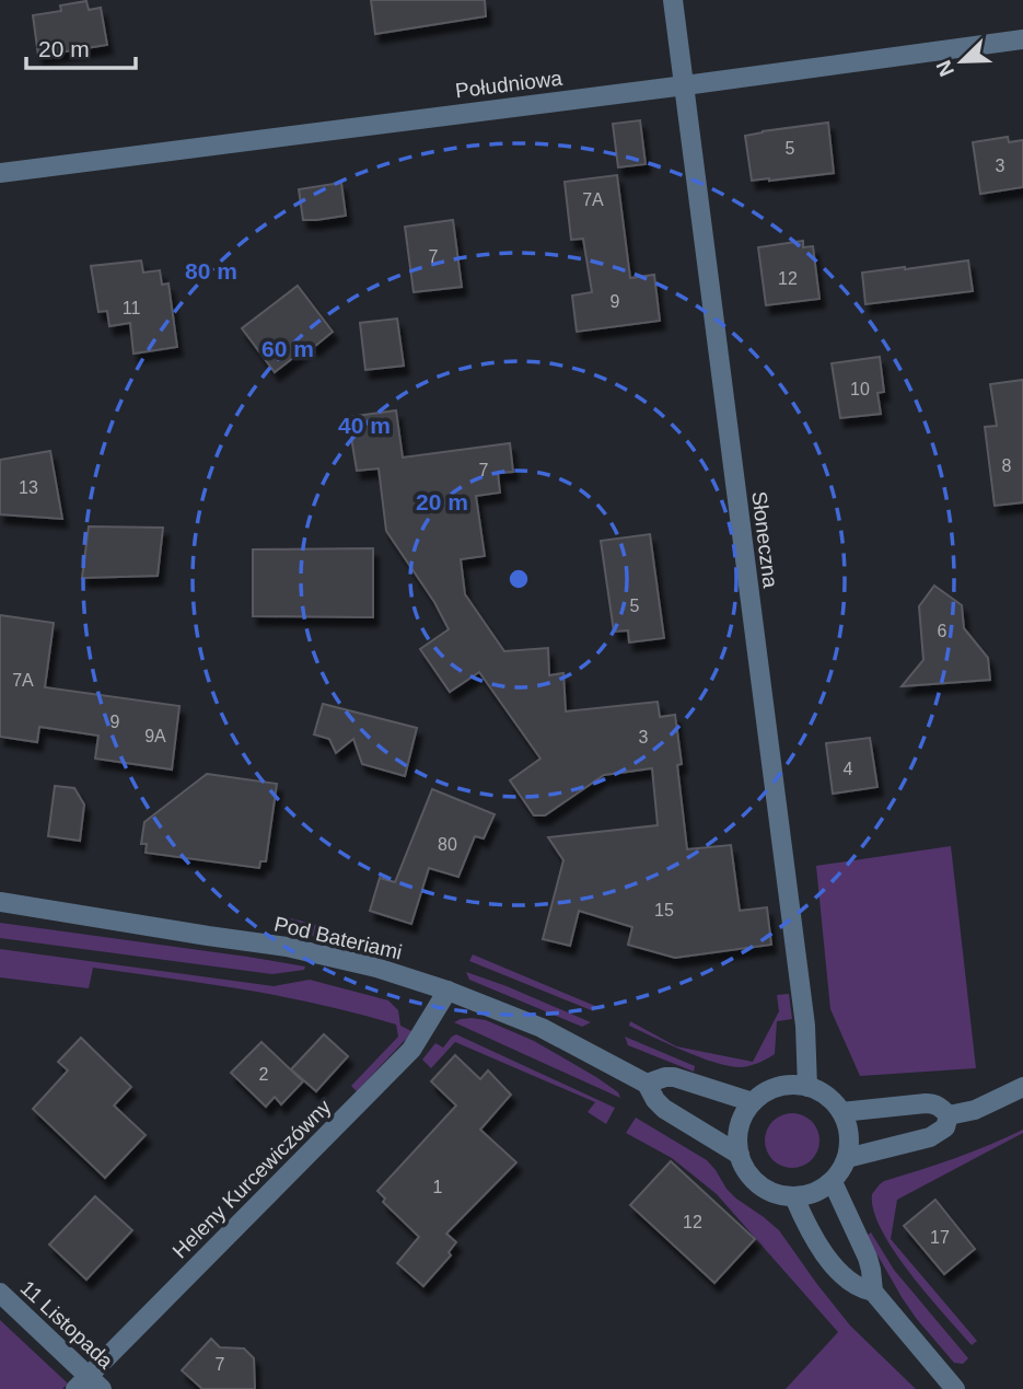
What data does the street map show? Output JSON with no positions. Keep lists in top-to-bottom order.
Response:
{
  "streets": {
    "street": [
      "Południowa",
      "Słoneczna",
      "Pod Bateriami",
      "Heleny Kurcewiczówny",
      "11 Listopada"
    ]
  },
  "crossings": [
    ["Południowa", "Słoneczna"],
    ["Słoneczna", "Pod Bateriami"],
    ["Pod Bateriami", "Heleny Kurcewiczówny"],
    ["Heleny Kurcewiczówny", "11 Listopada"]
  ],
  "house_numbers": [
    "5",
    "3",
    "7A",
    "7",
    "12",
    "9",
    "11",
    "10",
    "8",
    "7",
    "13",
    "5",
    "6",
    "7A",
    "9",
    "9A",
    "3",
    "4",
    "80",
    "15",
    "2",
    "1",
    "12",
    "17",
    "7"
  ],
  "scale_bar": "20 m",
  "north": "bottom left",
  "rings": [
    "80 m",
    "60 m",
    "40 m",
    "20 m"
  ]
}
